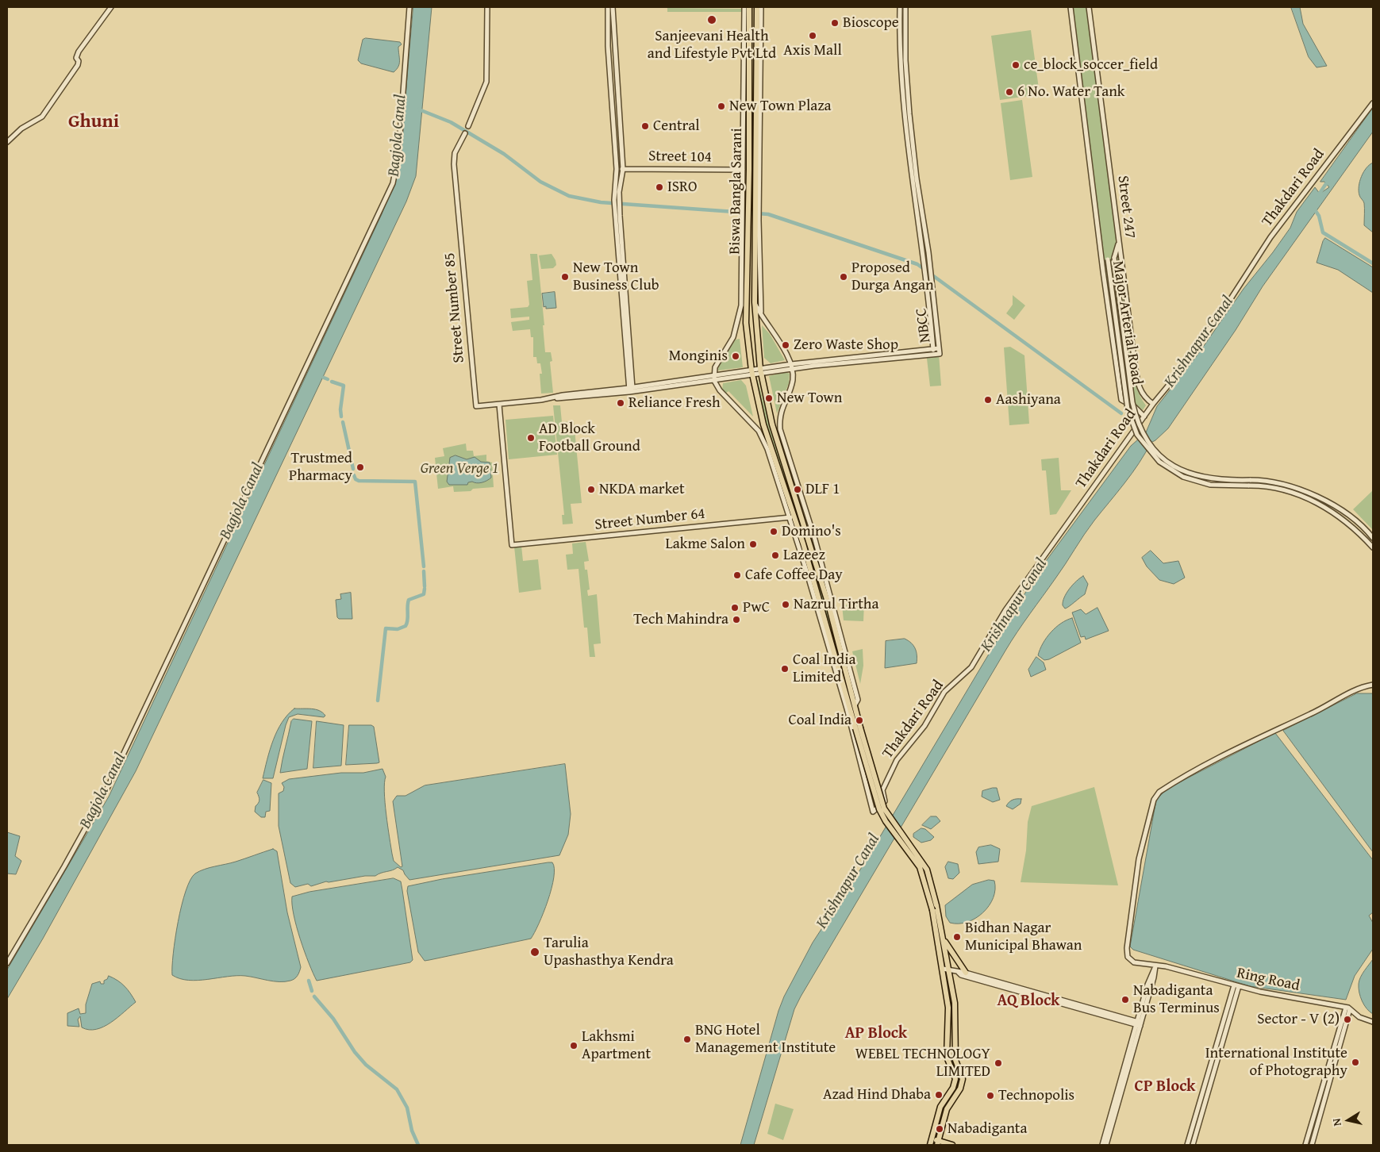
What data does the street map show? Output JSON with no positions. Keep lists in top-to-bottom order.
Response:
{
  "streets": {
    "main road": ["Biswa Bangla Sarani"],
    "street": [
      "Street 104",
      "Thakdari Road",
      "Street 247",
      "Street Number 85",
      "Major Arterial Road",
      "NBCC",
      "Street Number 64",
      "Ring Road"
    ]
  },
  "crossings": [
    ["Thakdari Road", "Street 247"],
    ["Thakdari Road", "Street Number 64"],
    ["Biswa Bangla Sarani", "NBCC"],
    ["Street 247", "Major Arterial Road"],
    ["Street Number 85", "Street Number 64"]
  ],
  "districts": [
    "Ghuni",
    "AQ Block",
    "AP Block",
    "CP Block"
  ],
  "water": ["Bagjola Canal", "Krishnapur Canal"],
  "parks": ["Green Verge 1"],
  "places": [
    "Sanjeevani Health and Lifestyle Pvt Ltd",
    "Bioscope",
    "Axis Mall",
    "ce_block_soccer_field",
    "6 No. Water Tank",
    "New Town Plaza",
    "Central",
    "ISRO",
    "New Town Business Club",
    "Proposed Durga Angan",
    "Zero Waste Shop",
    "Monginis",
    "New Town",
    "Aashiyana",
    "Reliance Fresh",
    "AD Block Football Ground",
    "Trustmed Pharmacy",
    "NKDA market",
    "DLF 1",
    "Domino's",
    "Lakme Salon",
    "Lazeez",
    "Cafe Coffee Day",
    "Nazrul Tirtha",
    "PwC",
    "Tech Mahindra",
    "Coal India Limited",
    "Coal India",
    "Bidhan Nagar Municipal Bhawan",
    "Tarulia Upashasthya Kendra",
    "Nabadiganta Bus Terminus",
    "Sector - V (2)",
    "BNG Hotel Management Institute",
    "Lakhsmi Apartment",
    "International Institute of Photography",
    "WEBEL TECHNOLOGY LIMITED",
    "Azad Hind Dhaba",
    "Technopolis",
    "Nabadiganta"
  ],
  "north": "left"
}
